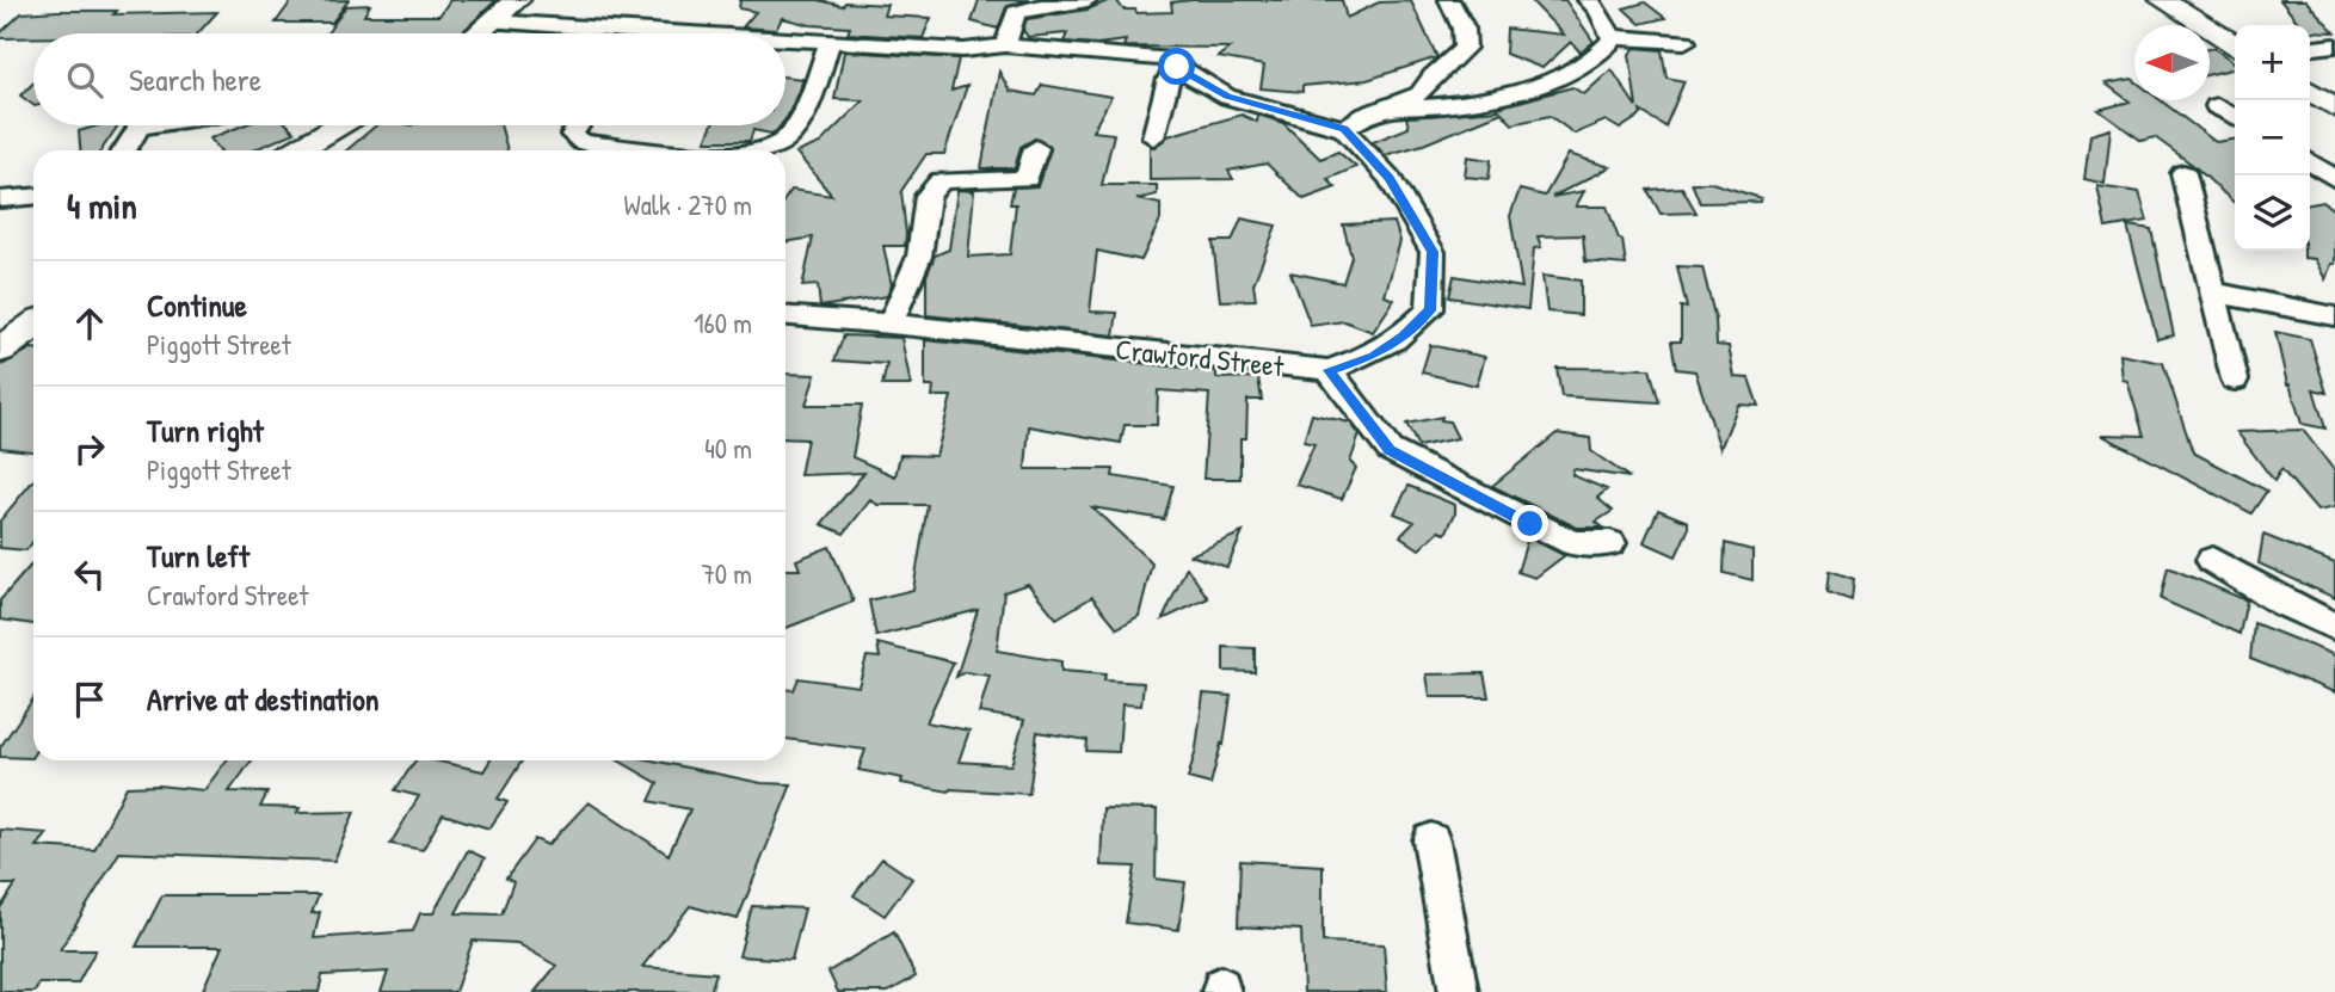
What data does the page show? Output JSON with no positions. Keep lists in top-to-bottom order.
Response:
{
  "streets": {
    "street": ["Crawford Street"]
  },
  "north": "left",
  "page": {
    "map_buttons": ["+", "−"],
    "search": "Search here",
    "heading": ["4 min", "Walk · 270 m"],
    "list": [
      ["Continue", "Piggott Street", "160 m"],
      ["Turn right", "Piggott Street", "40 m"],
      ["Turn left", "Crawford Street", "70 m"],
      "Arrive at destination"
    ]
  }
}
